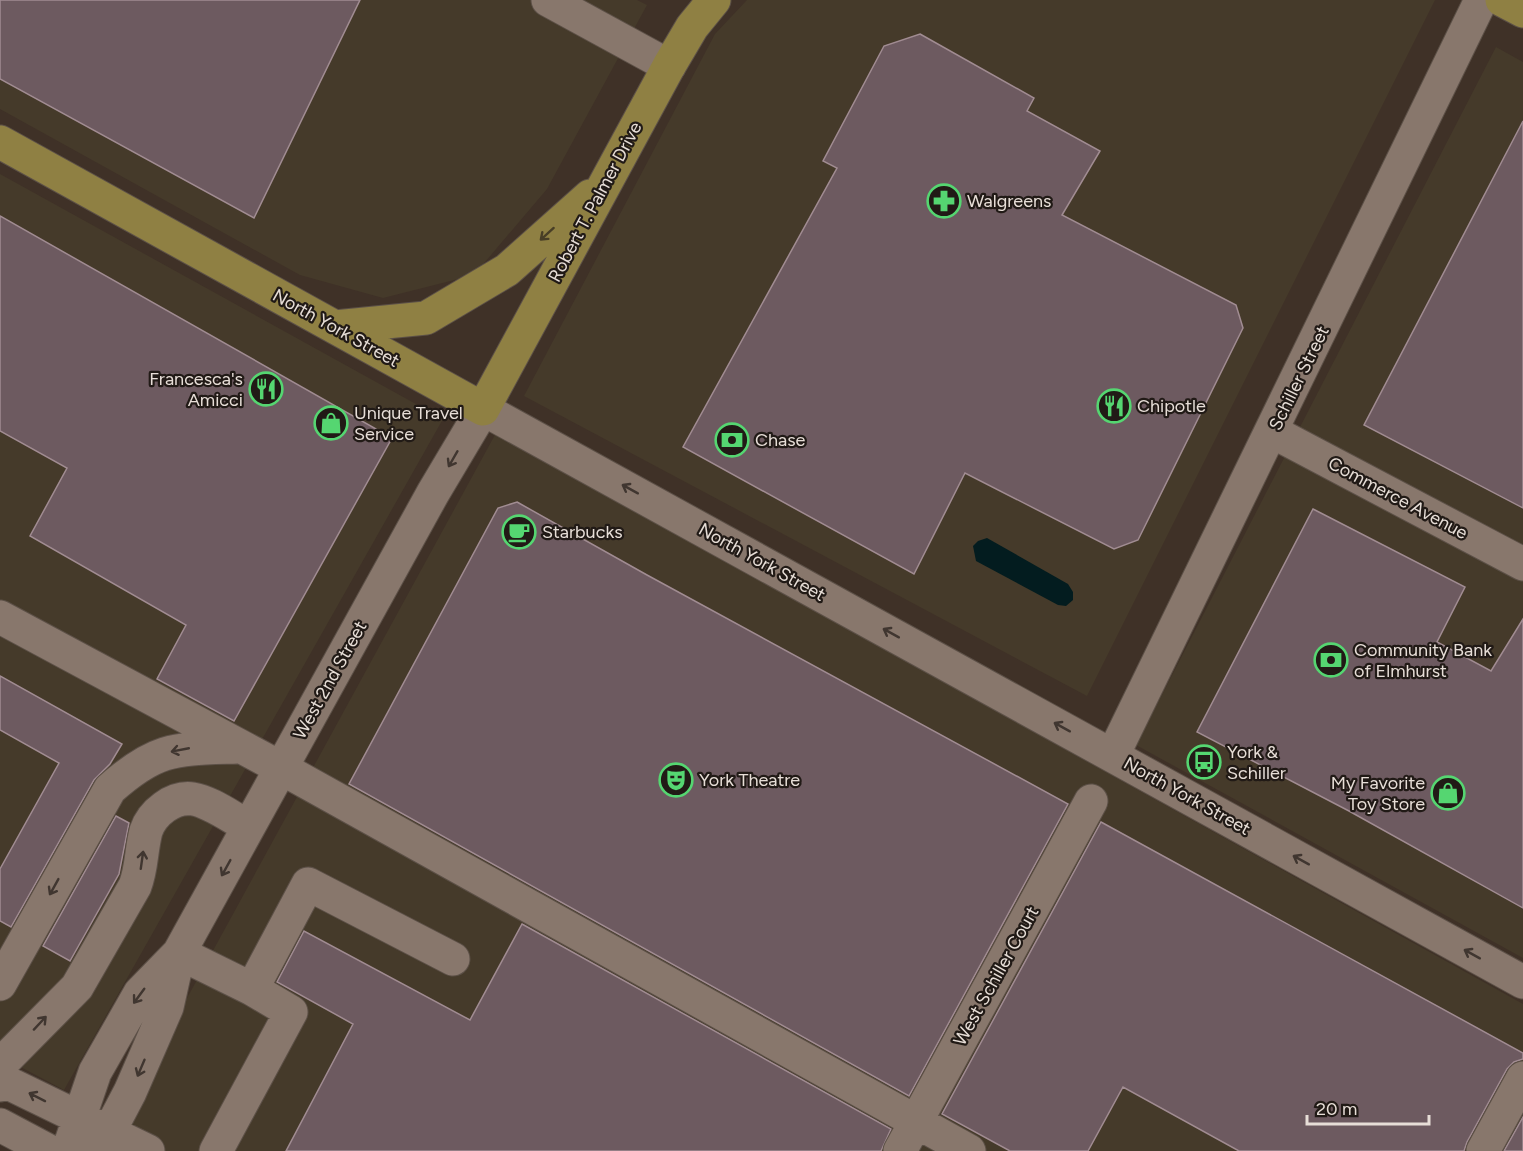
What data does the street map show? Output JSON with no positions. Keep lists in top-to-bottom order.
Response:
{
  "streets": {
    "main road": ["Robert T. Palmer Drive", "North York Street"],
    "street": [
      "Schiller Street",
      "Commerce Avenue",
      "West 2nd Street",
      "West Schiller Court"
    ]
  },
  "crossings": [
    ["Robert T. Palmer Drive", "North York Street"],
    ["Robert T. Palmer Drive", "West 2nd Street"],
    ["North York Street", "Schiller Street"],
    ["North York Street", "West 2nd Street"],
    ["Schiller Street", "Commerce Avenue"]
  ],
  "one_way": ["North York Street", "West 2nd Street"],
  "places": {
    "pharmacy": ["Walgreens"],
    "restaurant": ["Francesca's Amicci", "Chipotle"],
    "shop": ["Unique Travel Service", "My Favorite Toy Store"],
    "bank": ["Chase", "Community Bank of Elmhurst"],
    "cafe": ["Starbucks"],
    "bus stop": ["York & Schiller"],
    "theatre": ["York Theatre"]
  },
  "scale_bar": "20 m"
}
